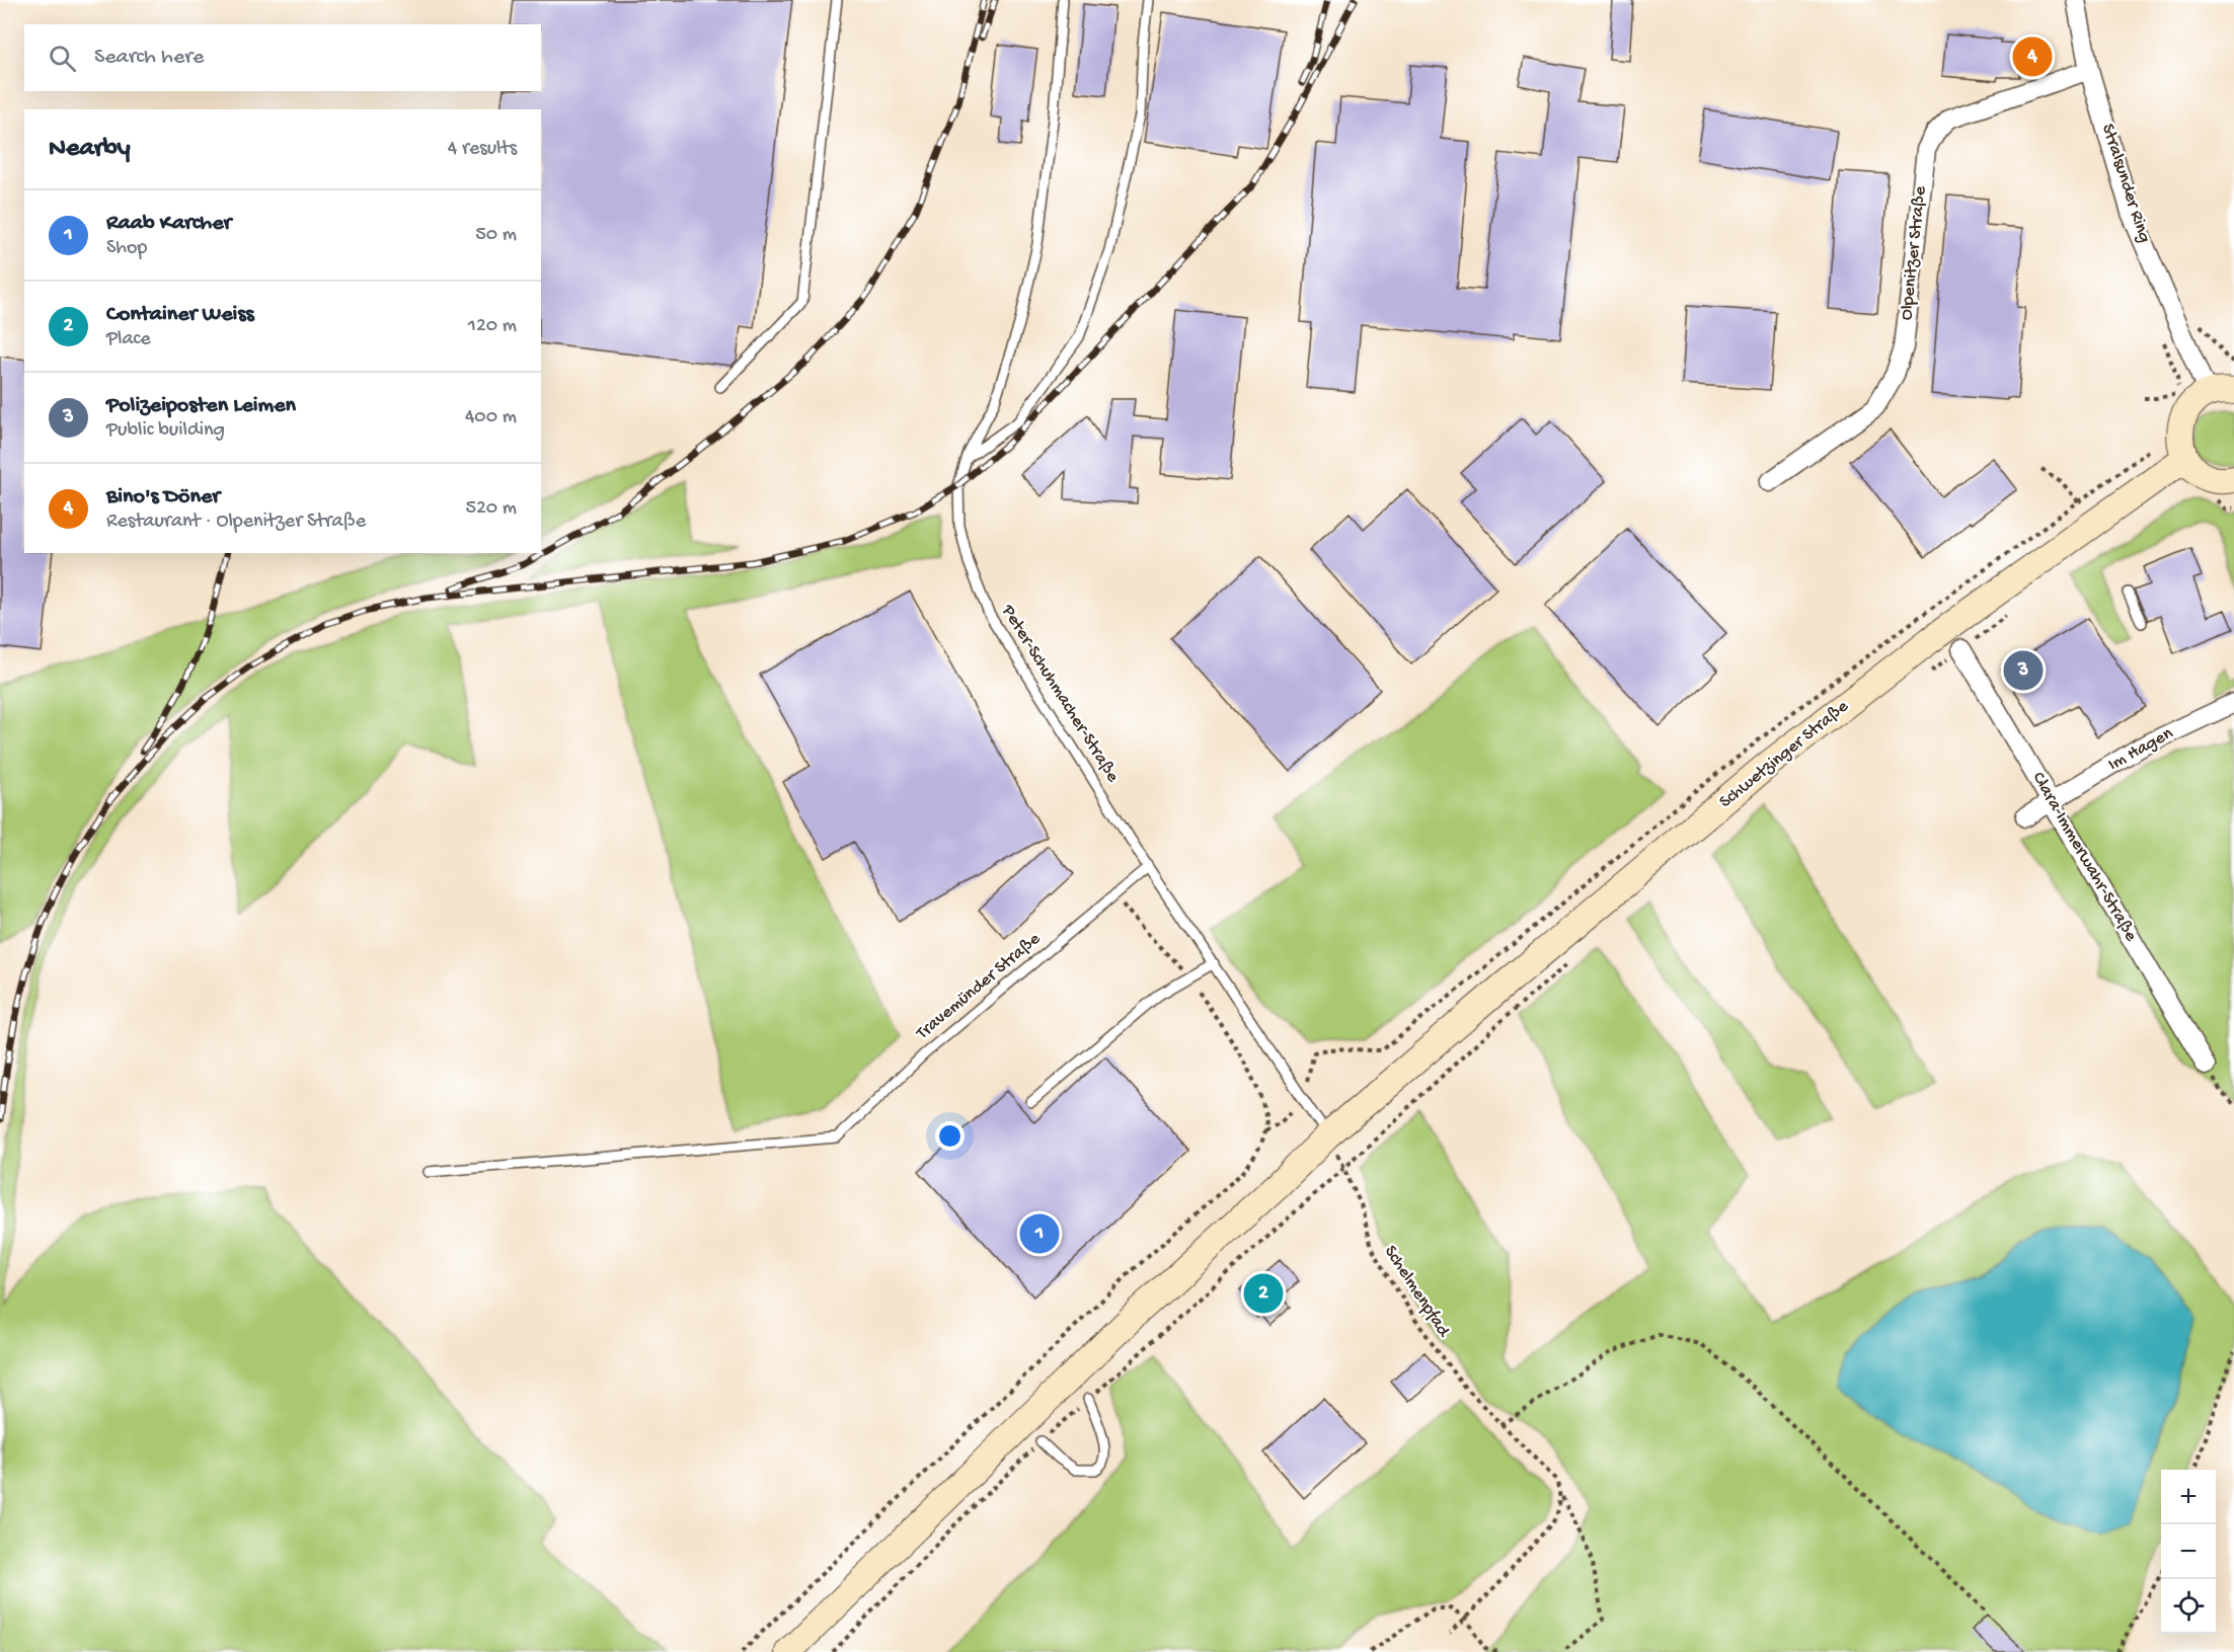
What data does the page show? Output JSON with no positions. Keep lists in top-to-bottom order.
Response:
{
  "streets": {
    "main road": ["Schwetzinger Straße"],
    "street": [
      "Stralsunder Ring",
      "Olpenitzer Straße",
      "Im Hagen",
      "Clara-Immerwahr-Straße"
    ],
    "lane": ["Peter-Schuhmacher-Straße", "Travemünder Straße"],
    "path": ["Schelmenpfad"]
  },
  "crossings": [
    ["Stralsunder Ring", "Olpenitzer Straße"],
    ["Peter-Schuhmacher-Straße", "Schwetzinger Straße"],
    ["Peter-Schuhmacher-Straße", "Travemünder Straße"],
    ["Peter-Schuhmacher-Straße", "Schelmenpfad"],
    ["Im Hagen", "Clara-Immerwahr-Straße"],
    ["Schwetzinger Straße", "Schelmenpfad"]
  ],
  "page": {
    "search": "Search here",
    "pins": [
      "4",
      "3",
      "1",
      "2"
    ],
    "heading": ["Nearby", "4 results"],
    "list": [
      {
        "mark": "1",
        "name": "Raab Karcher",
        "note": "Shop",
        "value": "50 m"
      },
      {
        "mark": "2",
        "name": "Container Weiss",
        "note": "Place",
        "value": "120 m"
      },
      {
        "mark": "3",
        "name": "Polizeiposten Leimen",
        "note": "Public building",
        "value": "400 m"
      },
      {
        "mark": "4",
        "name": "Bino's Döner",
        "note": "Restaurant · Olpenitzer Straße",
        "value": "520 m"
      }
    ],
    "map_buttons": ["+", "−"]
  }
}
